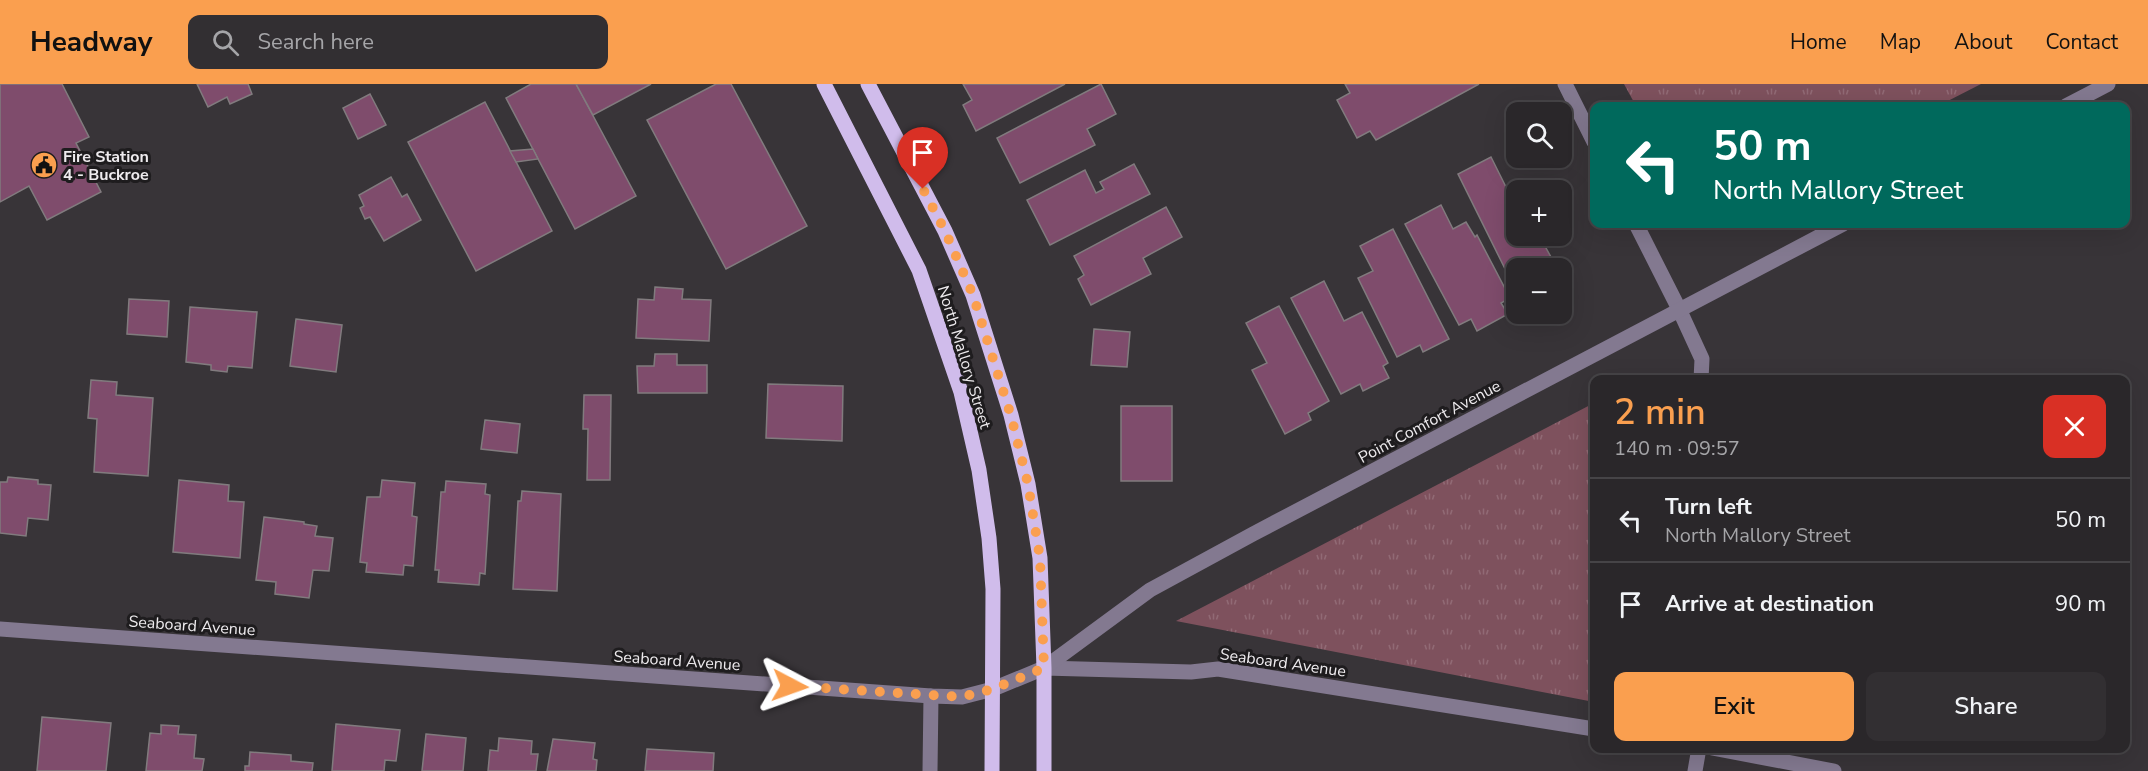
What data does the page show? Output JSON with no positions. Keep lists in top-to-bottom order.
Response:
{
  "streets": {
    "main road": ["North Mallory Street"],
    "street": ["Point Comfort Avenue", "Seaboard Avenue"]
  },
  "crossings": [
    ["North Mallory Street", "Point Comfort Avenue"],
    ["North Mallory Street", "Seaboard Avenue"],
    ["Point Comfort Avenue", "Seaboard Avenue"]
  ],
  "places": {
    "public building": ["Fire Station 4 - Buckroe"]
  },
  "page": {
    "header": "Headway",
    "search": "Search here",
    "nav": [
      "Home",
      "Map",
      "About",
      "Contact"
    ],
    "map_buttons": ["+", "−"],
    "turn": ["50 m", "North Mallory Street"],
    "heading": ["2 min", "140 m · 09:57"],
    "list": [
      {
        "name": "Turn left",
        "note": "North Mallory Street",
        "value": "50 m"
      },
      {
        "name": "Arrive at destination",
        "value": "90 m"
      }
    ],
    "buttons": ["Exit", "Share"]
  }
}
